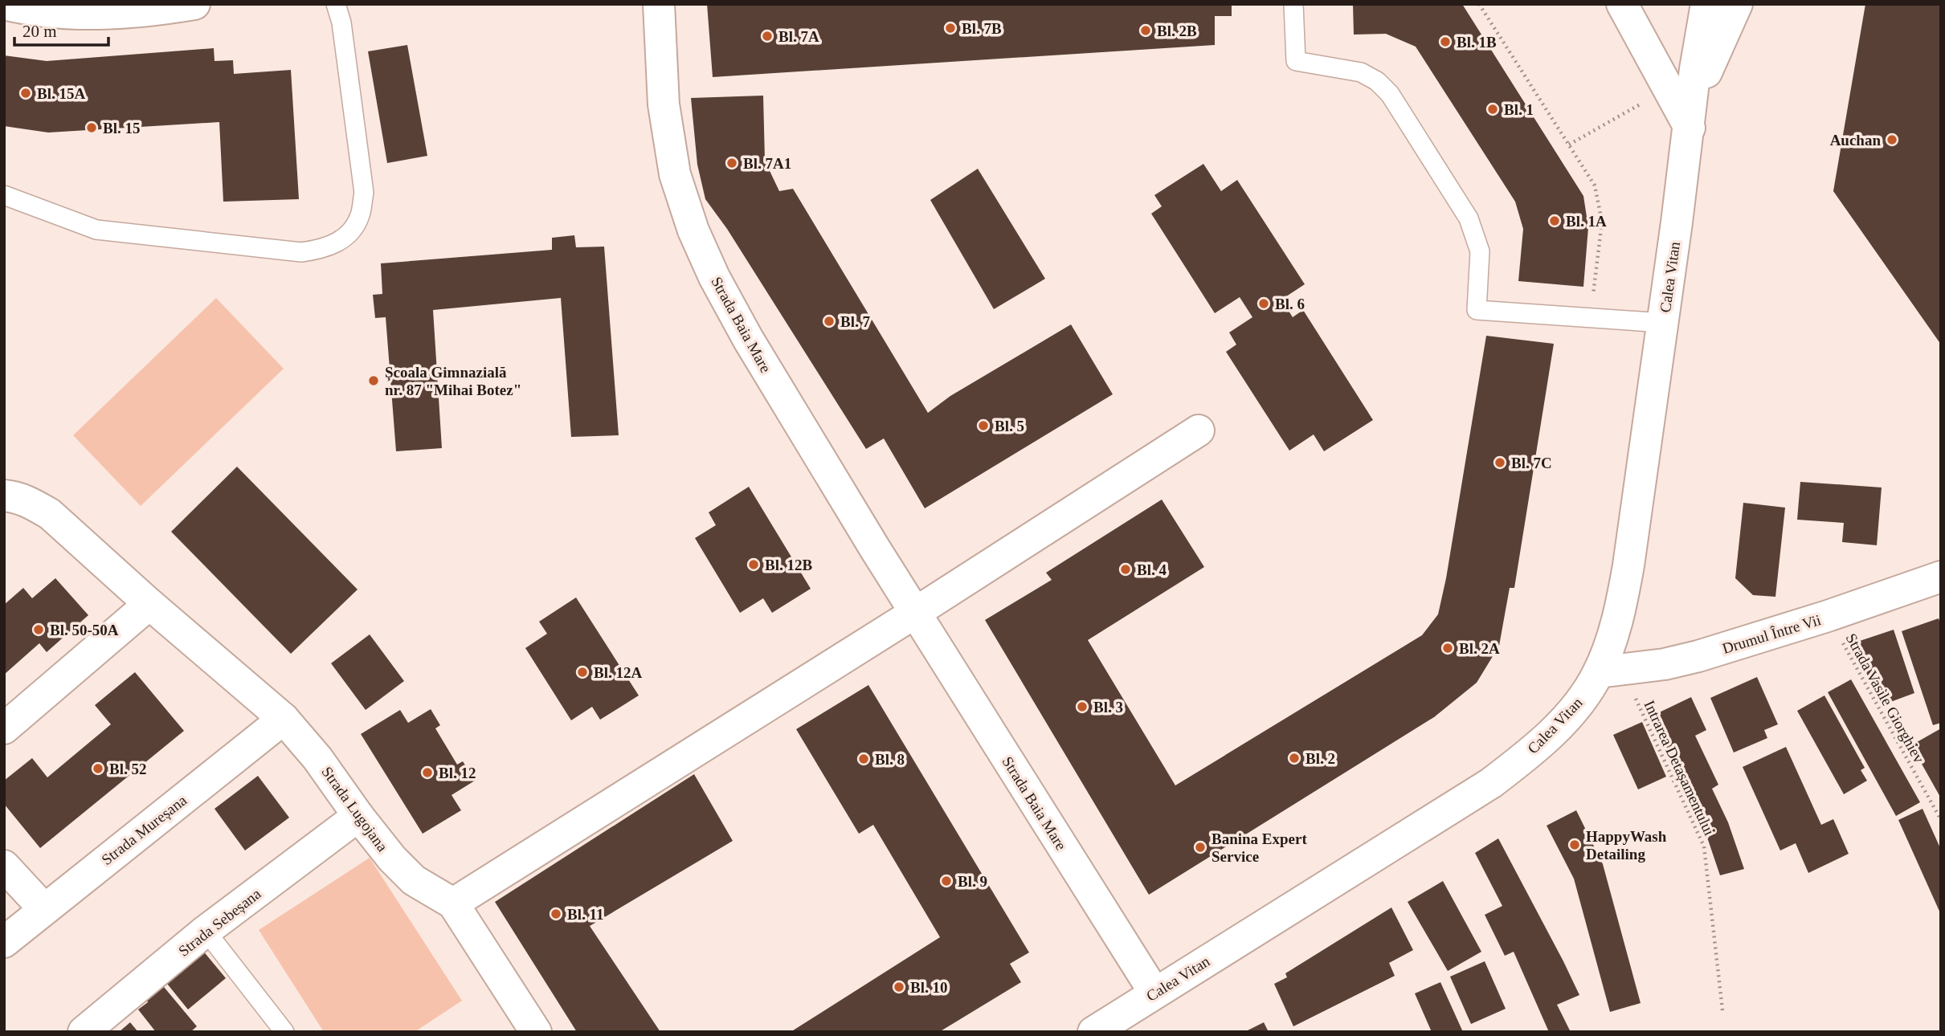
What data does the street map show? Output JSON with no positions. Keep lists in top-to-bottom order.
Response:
{
  "streets": {
    "street": [
      "Calea Vitan",
      "Strada Baia Mare",
      "Drumul Între Vii",
      "Strada Lugojana",
      "Strada Mureșana",
      "Strada Sebeșana"
    ],
    "path": ["Strada Vasile Giorghiev", "Intrarea Detașamentului"]
  },
  "crossings": [
    ["Calea Vitan", "Strada Baia Mare"],
    ["Calea Vitan", "Drumul Între Vii"],
    ["Calea Vitan", "Intrarea Detașamentului"],
    ["Drumul Între Vii", "Strada Vasile Giorghiev"],
    ["Drumul Între Vii", "Intrarea Detașamentului"],
    ["Strada Lugojana", "Strada Mureșana"],
    ["Strada Lugojana", "Strada Sebeșana"]
  ],
  "places": [
    "Bl. 7B",
    "Bl. 2B",
    "Bl. 7A",
    "Bl. 1B",
    "Bl. 15A",
    "Bl. 1",
    "Bl. 15",
    "Auchan",
    "Bl. 7A1",
    "Bl. 1A",
    "Bl. 6",
    "Bl. 7",
    "Școala Gimnazială nr. 87 \"Mihai Botez\"",
    "Bl. 5",
    "Bl. 7C",
    "Bl. 12B",
    "Bl. 4",
    "Bl. 50-50A",
    "Bl. 2A",
    "Bl. 12A",
    "Bl. 3",
    "Bl. 2",
    "Bl. 8",
    "Bl. 52",
    "Bl. 12",
    "HappyWash Detailing",
    "Banina Expert Service",
    "Bl. 9",
    "Bl. 11",
    "Bl. 10"
  ],
  "scale_bar": "20 m"
}
